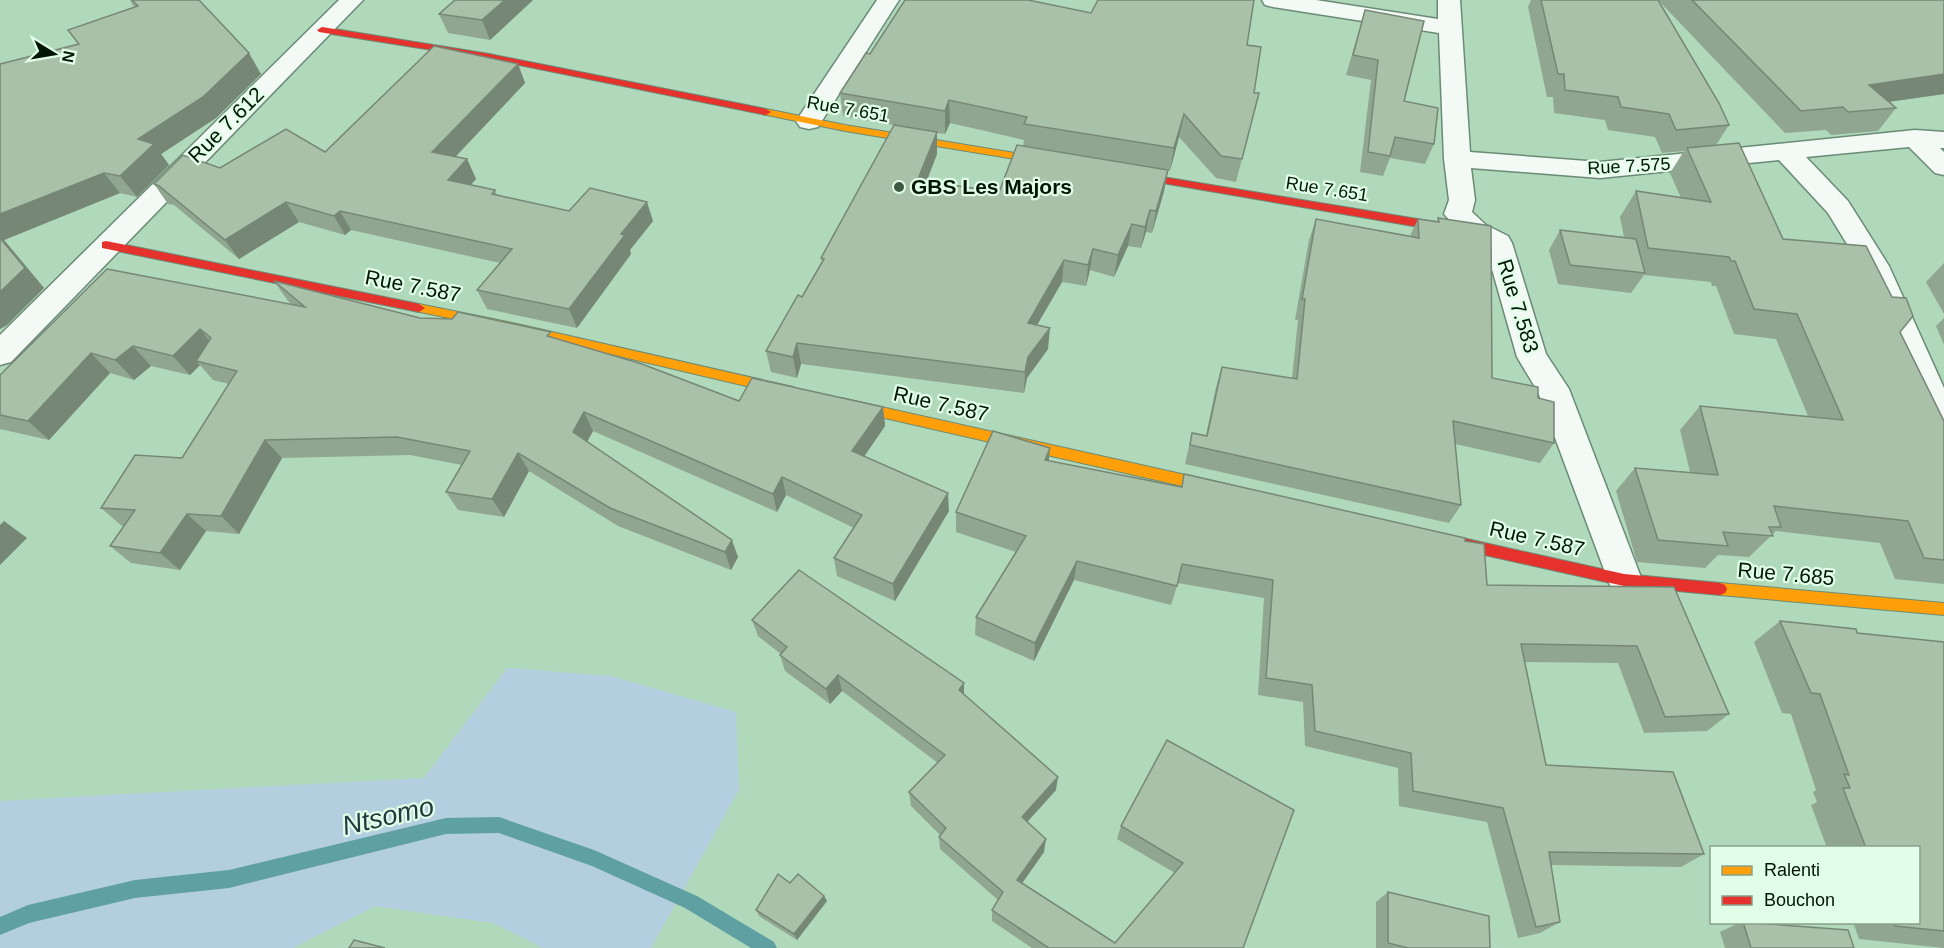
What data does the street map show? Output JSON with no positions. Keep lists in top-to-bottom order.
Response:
{
  "streets": {
    "street": [
      "Rue 7.651",
      "Rue 7.612",
      "Rue 7.575",
      "Rue 7.587",
      "Rue 7.583",
      "Rue 7.685"
    ]
  },
  "crossings": [
    ["Rue 7.651", "Rue 7.612"],
    ["Rue 7.651", "Rue 7.583"],
    ["Rue 7.612", "Rue 7.587"],
    ["Rue 7.575", "Rue 7.583"],
    ["Rue 7.587", "Rue 7.583"],
    ["Rue 7.587", "Rue 7.685"],
    ["Rue 7.583", "Rue 7.685"]
  ],
  "water": ["Ntsomo"],
  "places": ["GBS Les Majors"],
  "legend": ["Ralenti", "Bouchon"],
  "north": "right"
}
